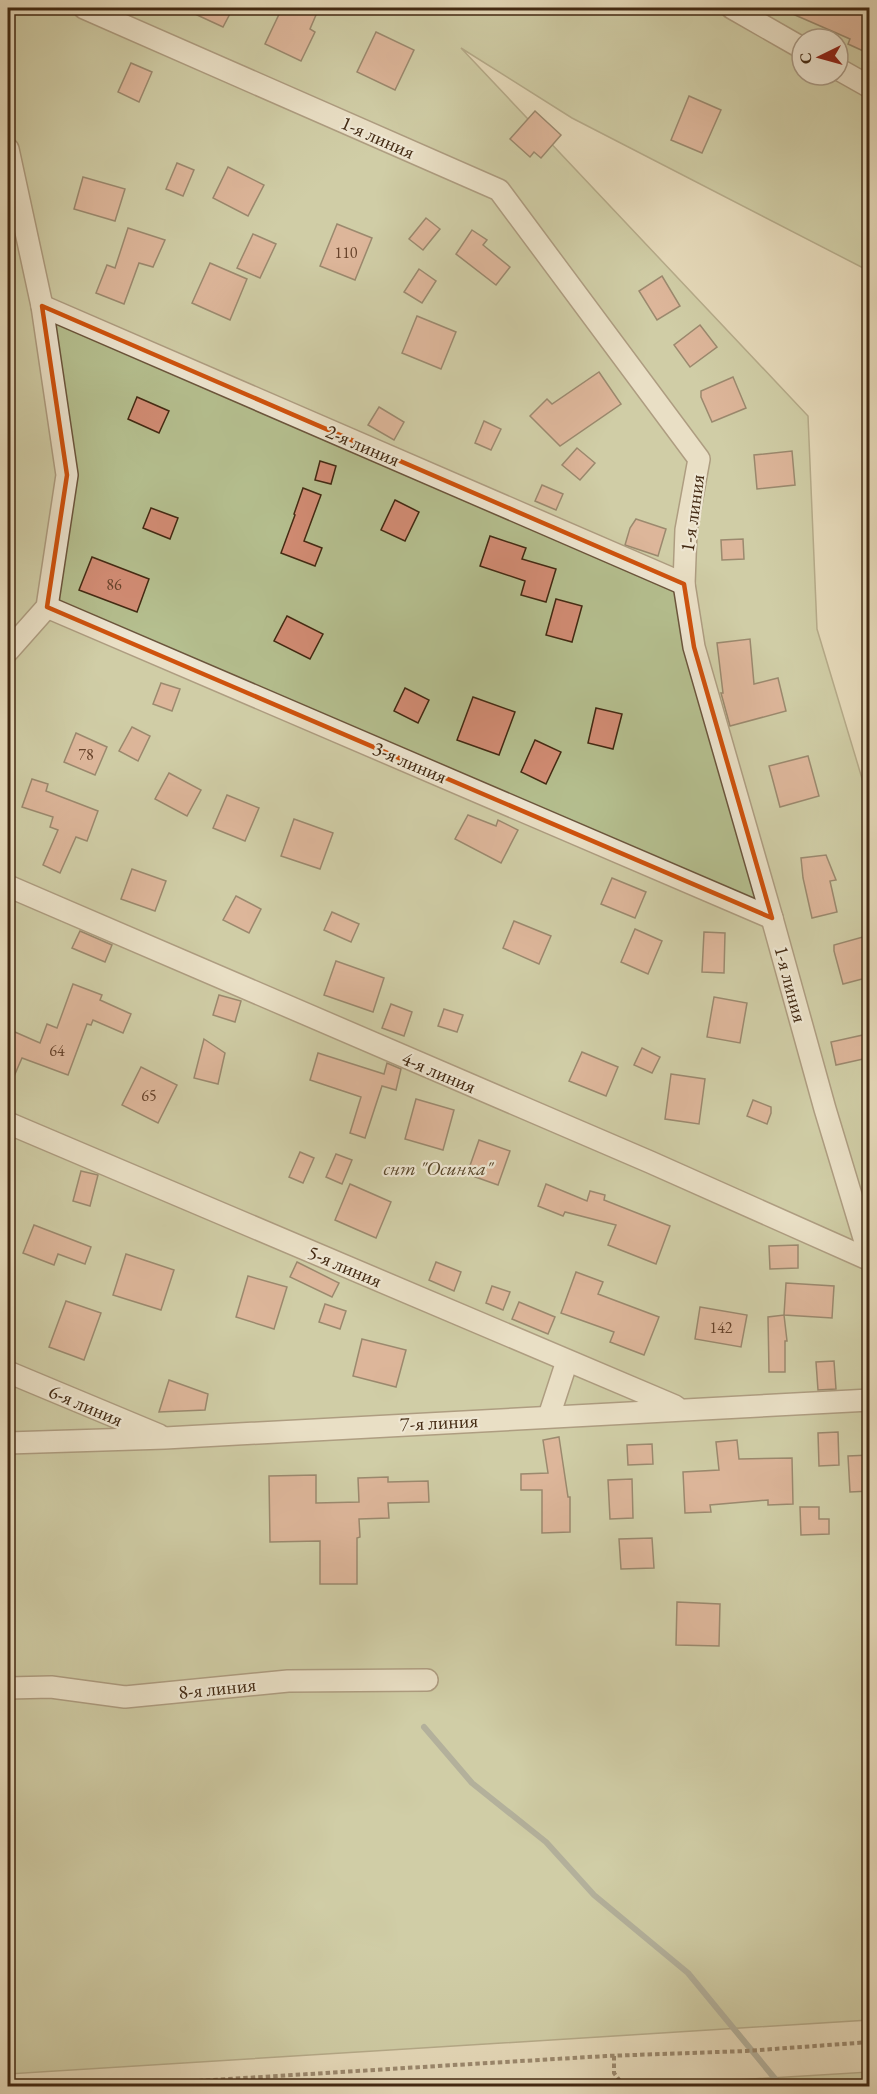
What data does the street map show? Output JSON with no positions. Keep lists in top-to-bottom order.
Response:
{
  "streets": {
    "street": [
      "1-я линия",
      "2-я линия",
      "3-я линия",
      "4-я линия",
      "5-я линия",
      "6-я линия",
      "7-я линия",
      "8-я линия"
    ]
  },
  "crossings": [
    ["1-я линия", "2-я линия"],
    ["1-я линия", "3-я линия"],
    ["1-я линия", "4-я линия"],
    ["5-я линия", "7-я линия"],
    ["6-я линия", "7-я линия"]
  ],
  "parks": ["снт \"Осинка\""],
  "house_numbers": [
    "110",
    "86",
    "78",
    "64",
    "65",
    "142"
  ],
  "north": "left"
}
